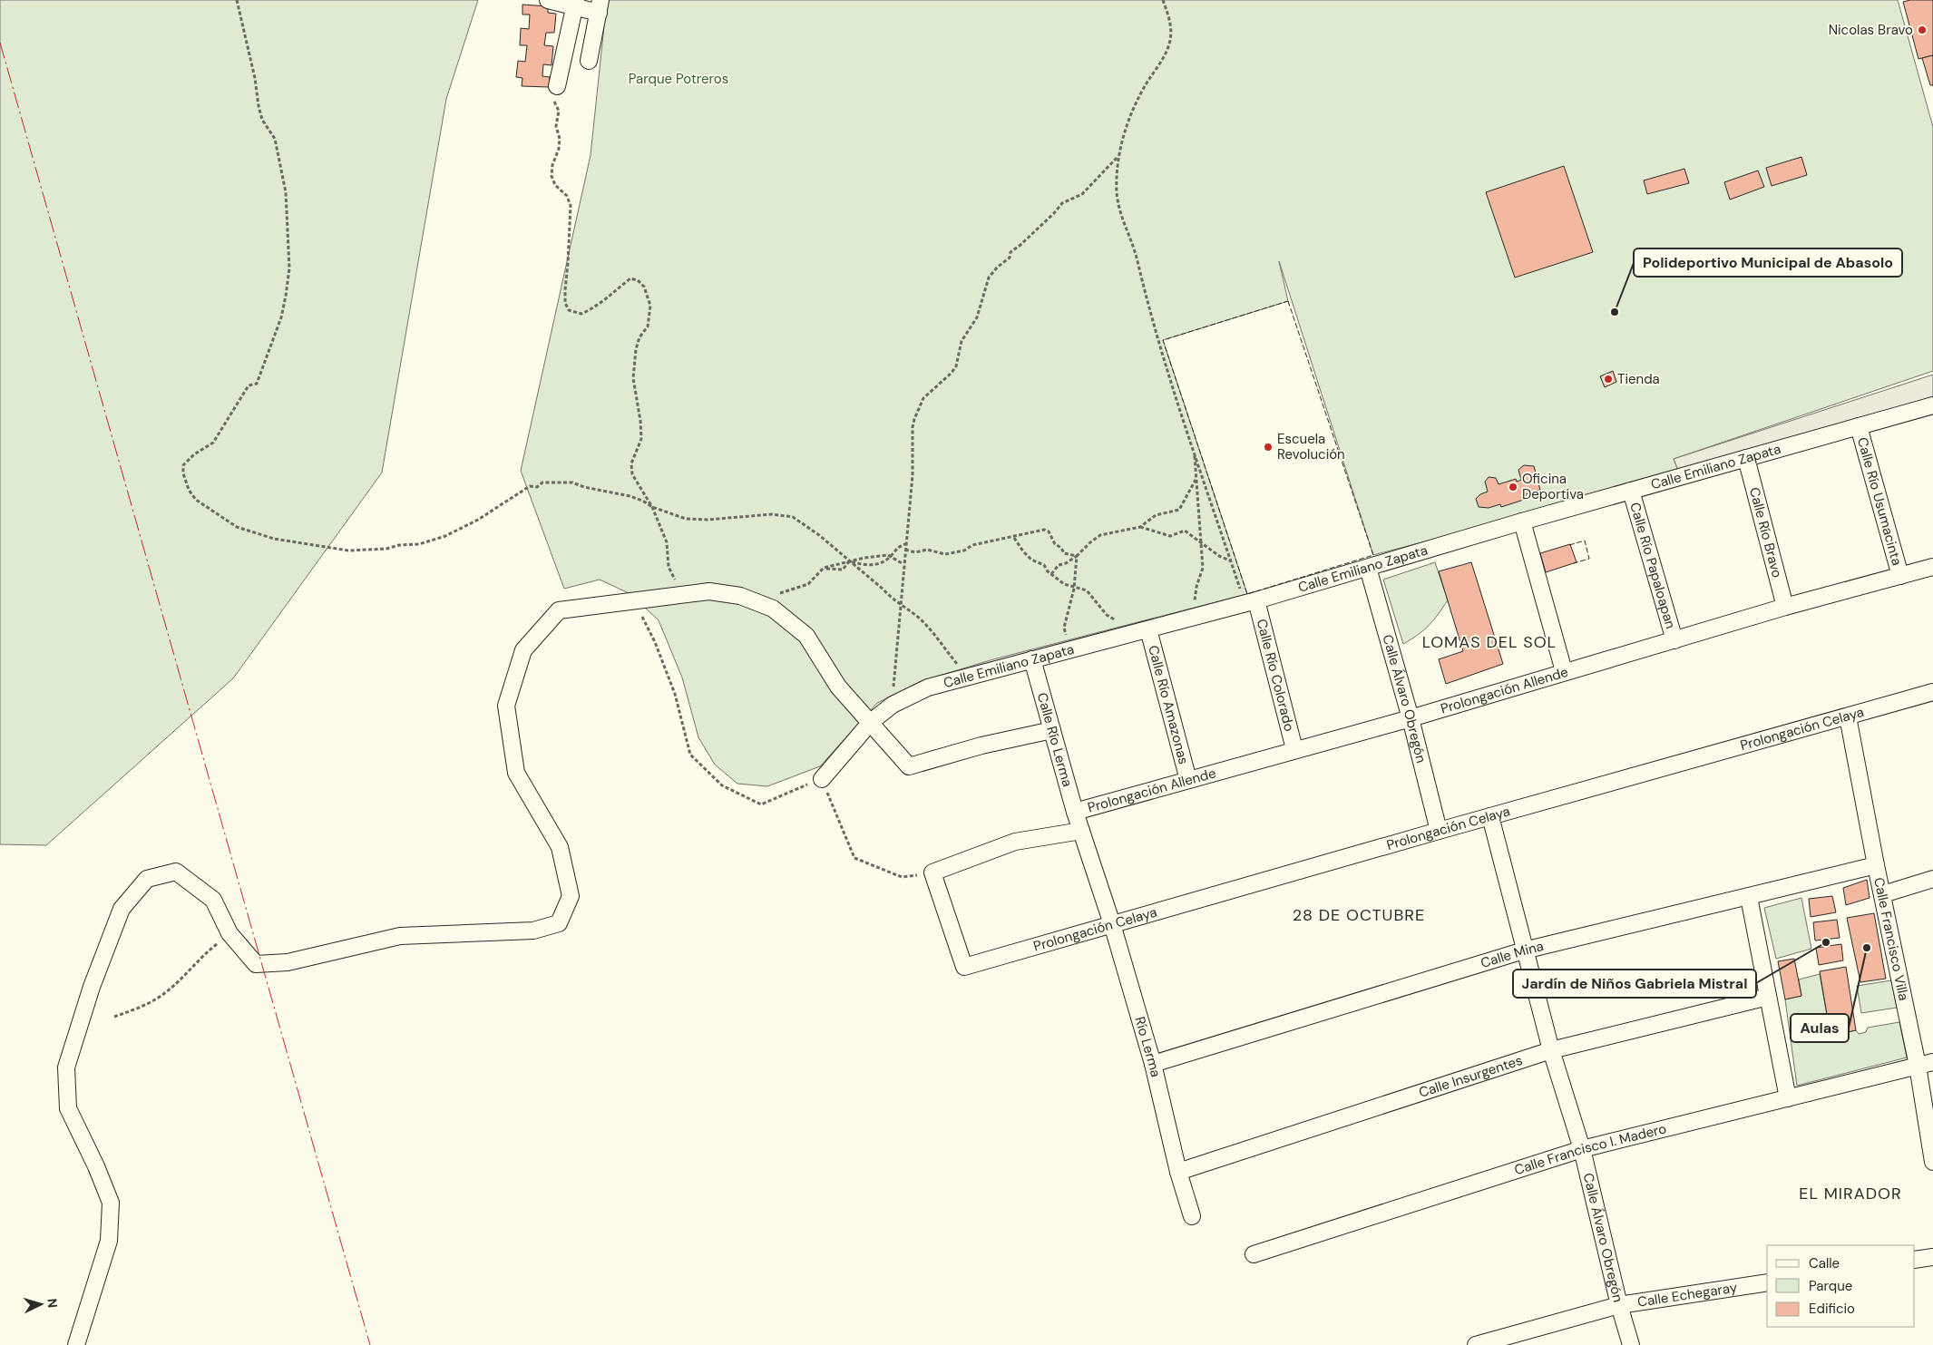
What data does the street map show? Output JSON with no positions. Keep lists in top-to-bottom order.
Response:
{
  "streets": {
    "street": [
      "Calle Emiliano Zapata",
      "Calle Río Usumacinta",
      "Calle Río Bravo",
      "Calle Río Papaloapan",
      "Calle Río Colorado",
      "Prolongación Allende",
      "Calle Álvaro Obregón",
      "Calle Río Amazonas",
      "Prolongación Celaya",
      "Calle Río Lerma",
      "Calle Francisco Villa",
      "Calle Mina",
      "Río Lerma",
      "Calle Insurgentes",
      "Calle Francisco I. Madero",
      "Calle Echegaray"
    ]
  },
  "crossings": [
    ["Calle Emiliano Zapata", "Calle Río Usumacinta"],
    ["Calle Emiliano Zapata", "Calle Río Bravo"],
    ["Calle Emiliano Zapata", "Calle Río Papaloapan"],
    ["Calle Emiliano Zapata", "Calle Río Colorado"],
    ["Calle Emiliano Zapata", "Calle Álvaro Obregón"],
    ["Calle Emiliano Zapata", "Calle Río Amazonas"],
    ["Calle Emiliano Zapata", "Calle Río Lerma"],
    ["Calle Río Usumacinta", "Prolongación Allende"],
    ["Calle Río Bravo", "Prolongación Allende"],
    ["Calle Río Papaloapan", "Prolongación Allende"],
    ["Calle Río Colorado", "Prolongación Allende"],
    ["Prolongación Allende", "Calle Álvaro Obregón"],
    ["Prolongación Allende", "Calle Río Amazonas"],
    ["Prolongación Allende", "Calle Río Lerma"],
    ["Calle Álvaro Obregón", "Prolongación Celaya"],
    ["Calle Álvaro Obregón", "Calle Mina"],
    ["Calle Álvaro Obregón", "Calle Insurgentes"],
    ["Calle Álvaro Obregón", "Calle Francisco I. Madero"],
    ["Calle Álvaro Obregón", "Calle Echegaray"],
    ["Prolongación Celaya", "Calle Río Lerma"],
    ["Prolongación Celaya", "Calle Francisco Villa"],
    ["Prolongación Celaya", "Río Lerma"],
    ["Calle Río Lerma", "Río Lerma"],
    ["Calle Francisco Villa", "Calle Mina"],
    ["Calle Francisco Villa", "Calle Francisco I. Madero"],
    ["Calle Mina", "Río Lerma"],
    ["Río Lerma", "Calle Insurgentes"]
  ],
  "districts": ["LOMAS DEL SOL", "28 DE OCTUBRE", "EL MIRADOR"],
  "parks": ["Parque Potreros"],
  "places": [
    "Nicolas Bravo",
    "Polideportivo Municipal de Abasolo",
    "Tienda",
    "Escuela Revolución",
    "Oficina Deportiva",
    "Jardín de Niños Gabriela Mistral",
    "Aulas"
  ],
  "legend": ["Calle", "Parque", "Edificio"],
  "north": "right"
}
